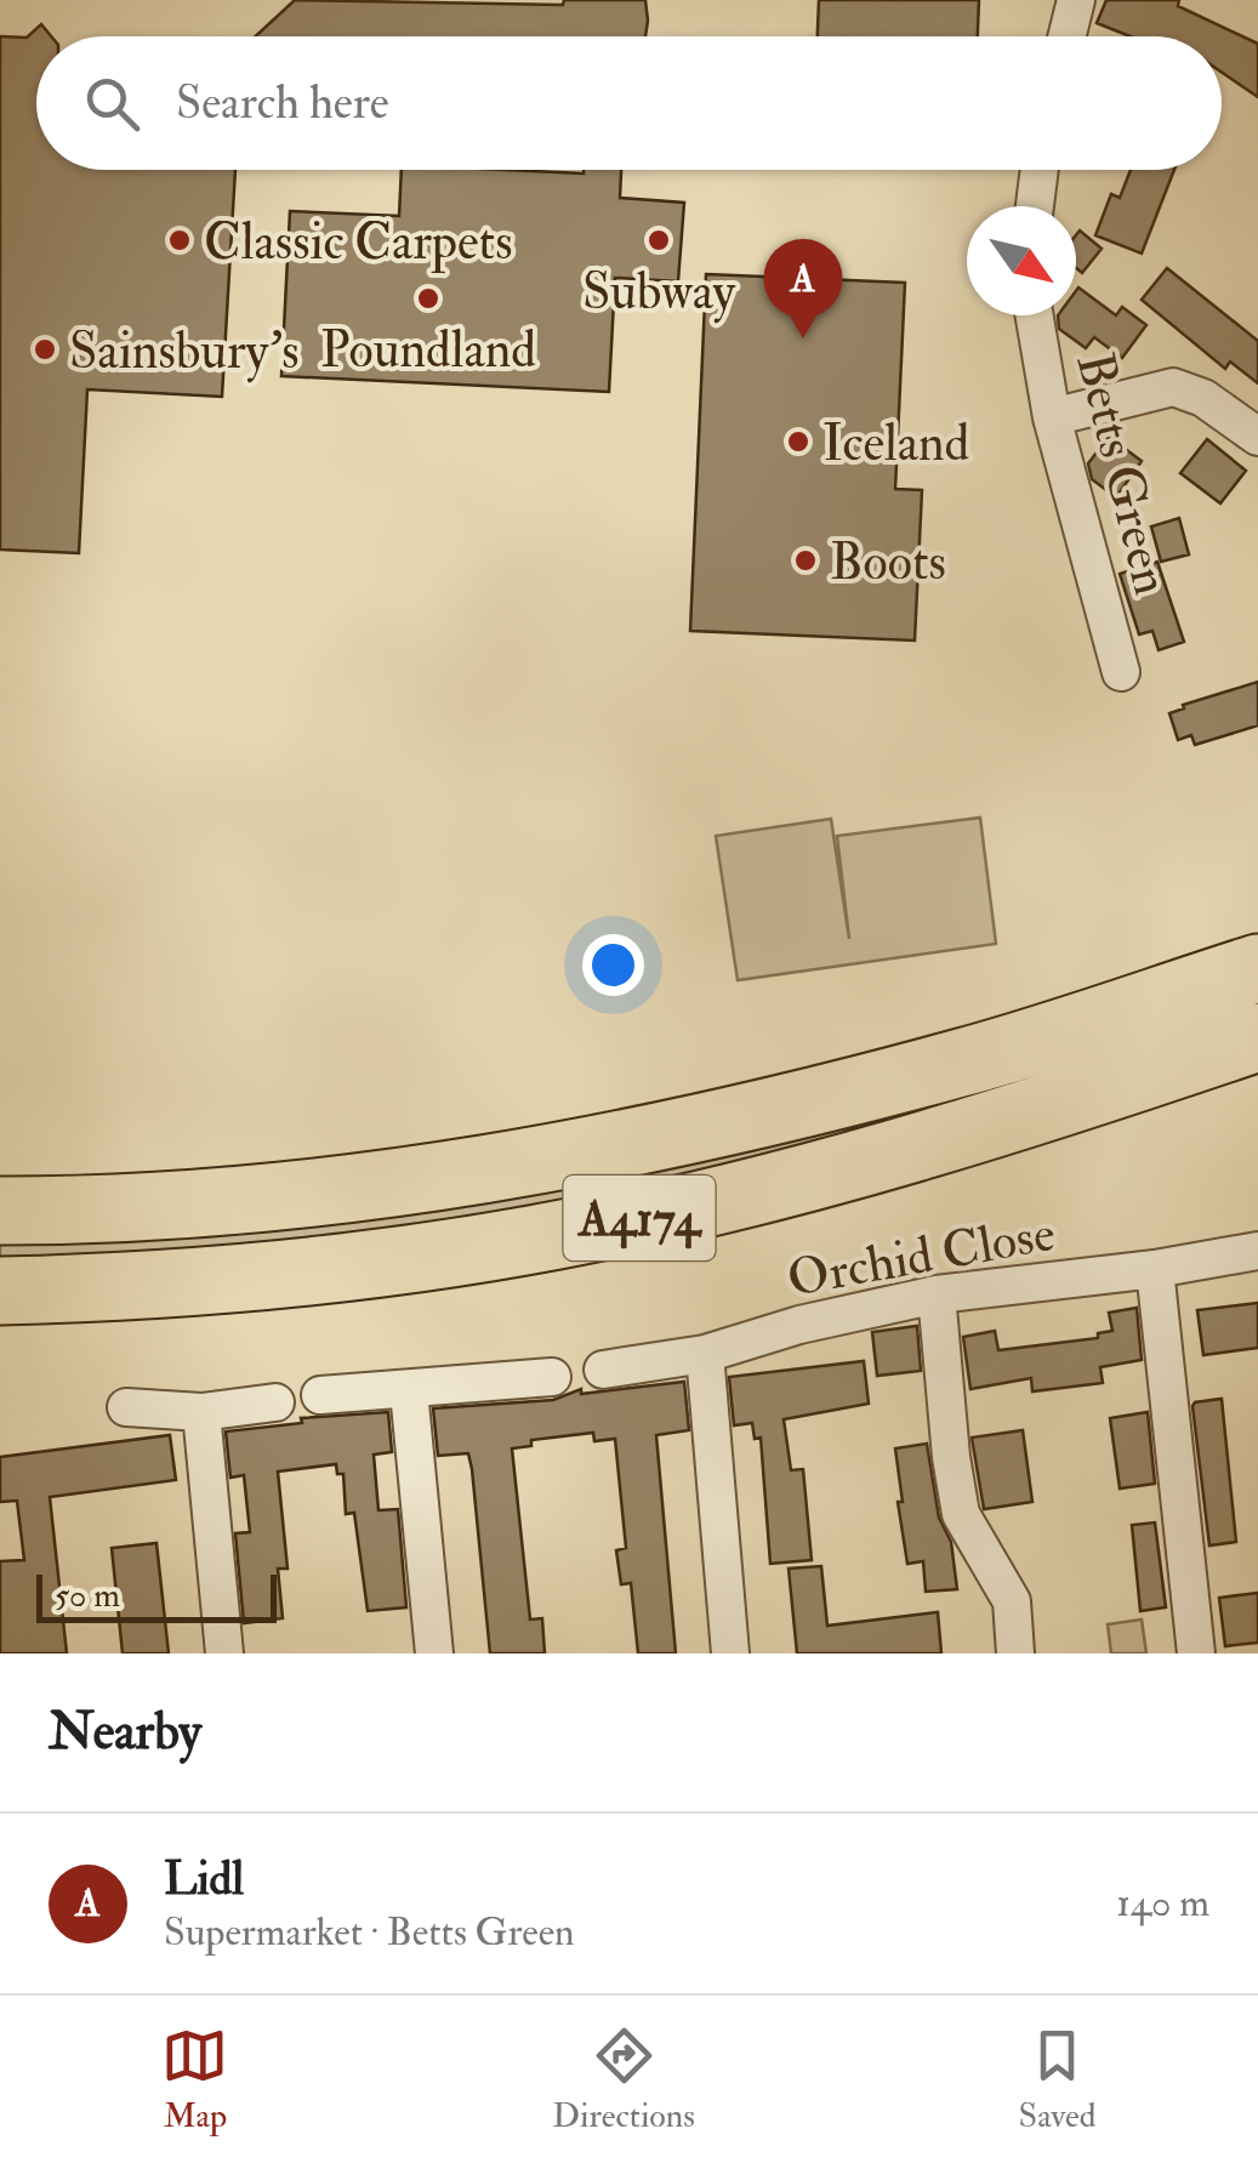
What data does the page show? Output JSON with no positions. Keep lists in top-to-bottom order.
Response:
{
  "streets": {
    "highway": ["A4174"],
    "street": ["Betts Green", "Orchid Close"]
  },
  "places": [
    "Classic Carpets",
    "Subway",
    "Poundland",
    "Sainsbury's",
    "Iceland",
    "Boots"
  ],
  "scale_bar": "50 m",
  "north": "bottom right",
  "page": {
    "search": "Search here",
    "pins": "A",
    "scale": "50 m",
    "heading": "Nearby",
    "list": [
      {
        "mark": "A",
        "name": "Lidl",
        "note": "Supermarket · Betts Green",
        "value": "140 m"
      }
    ],
    "nav": ["Map", "Directions", "Saved"]
  }
}
